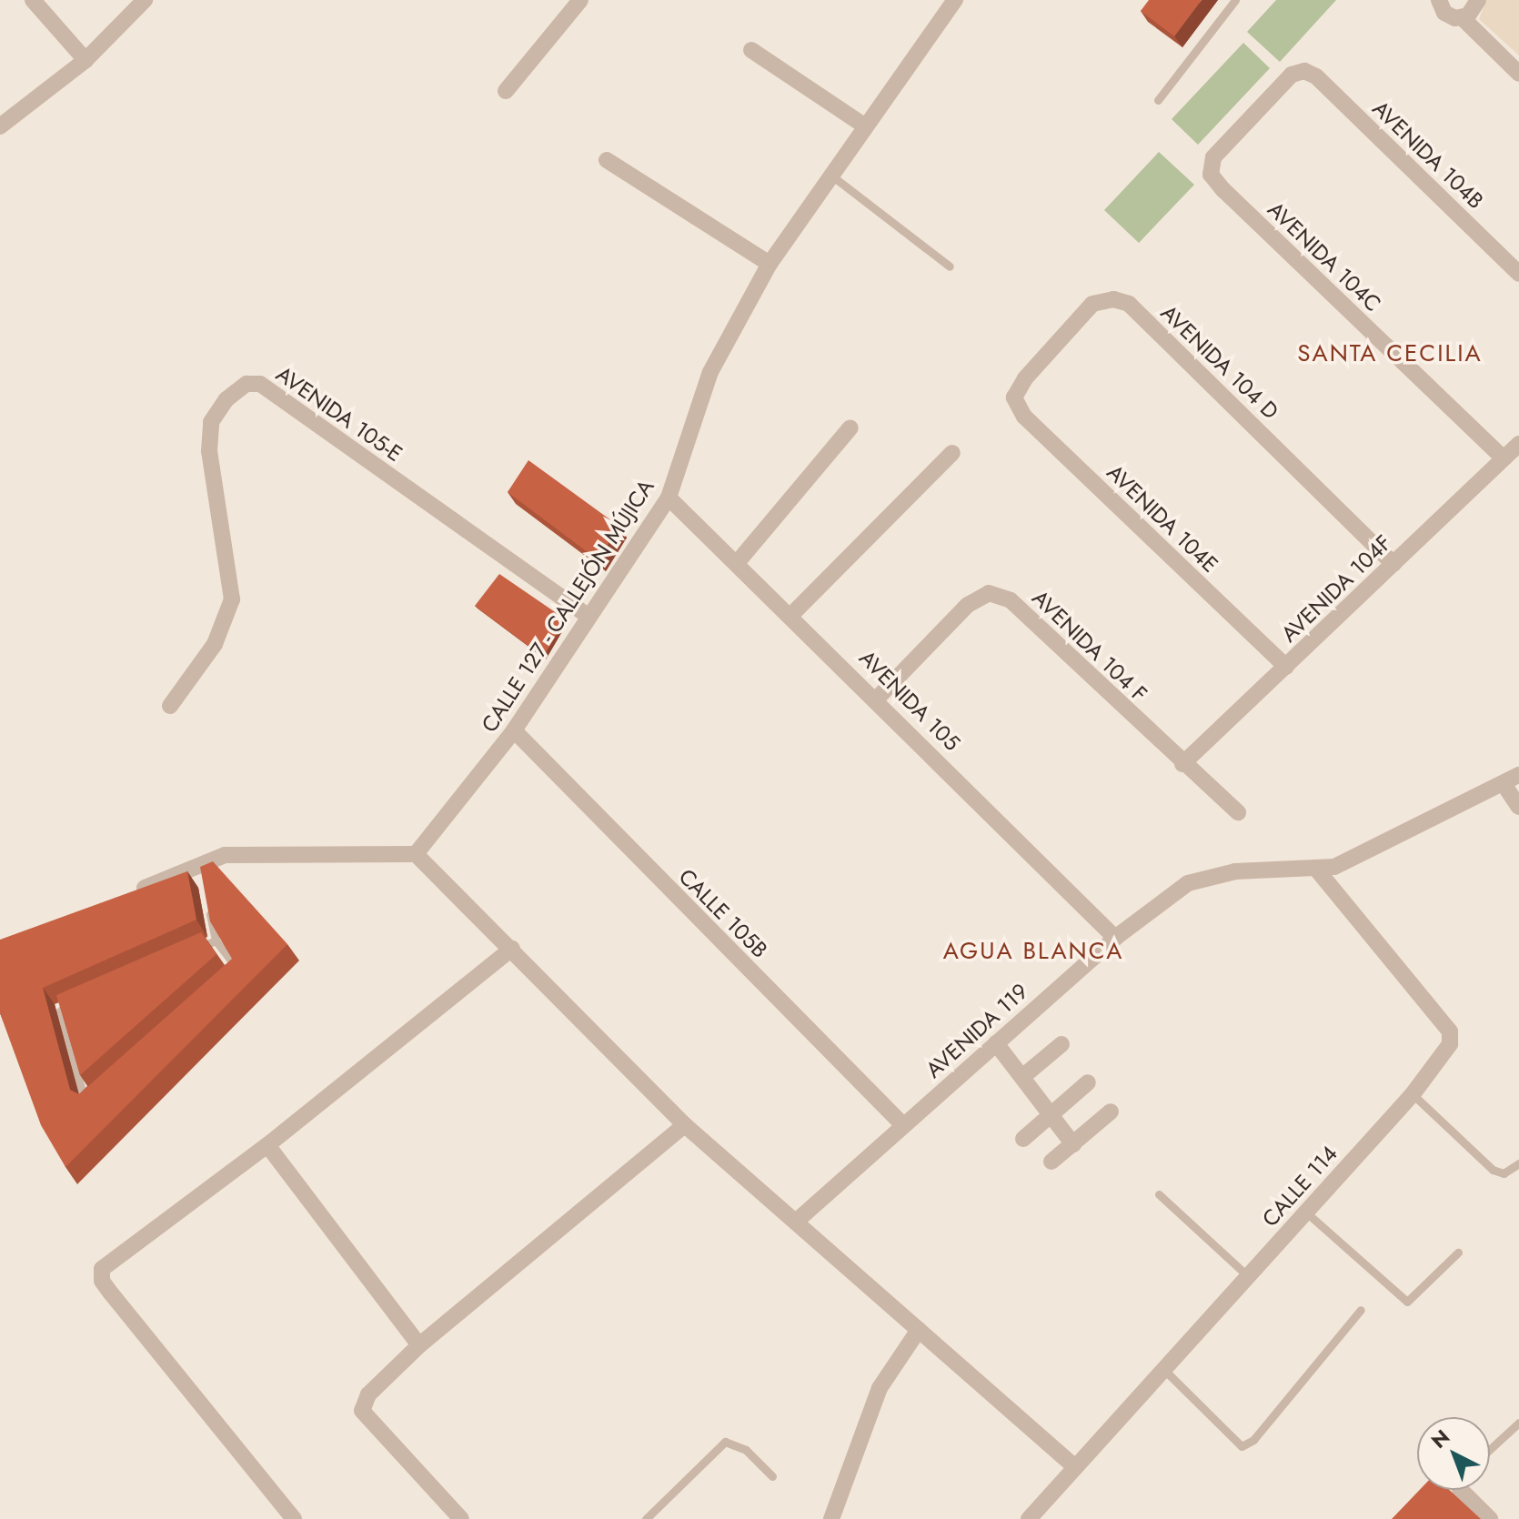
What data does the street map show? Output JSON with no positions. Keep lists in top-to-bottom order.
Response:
{
  "streets": {
    "street": [
      "AVENIDA 104B",
      "AVENIDA 104C",
      "AVENIDA 104 D",
      "AVENIDA 105-E",
      "AVENIDA 104E",
      "AVENIDA 104F",
      "CALLE 127 - CALLEJÓN MÚJICA",
      "AVENIDA 104 F",
      "AVENIDA 105",
      "CALLE 105B",
      "AVENIDA 119",
      "CALLE 114"
    ]
  },
  "crossings": [
    ["AVENIDA 104B", "AVENIDA 104C"],
    ["AVENIDA 104C", "AVENIDA 104F"],
    ["AVENIDA 104 D", "AVENIDA 104E"],
    ["AVENIDA 104 D", "AVENIDA 104F"],
    ["AVENIDA 105-E", "CALLE 127 - CALLEJÓN MÚJICA"],
    ["AVENIDA 104E", "AVENIDA 104F"],
    ["AVENIDA 104F", "AVENIDA 104 F"],
    ["CALLE 127 - CALLEJÓN MÚJICA", "AVENIDA 105"],
    ["CALLE 127 - CALLEJÓN MÚJICA", "CALLE 105B"],
    ["AVENIDA 104 F", "AVENIDA 105"],
    ["AVENIDA 105", "AVENIDA 119"],
    ["CALLE 105B", "AVENIDA 119"],
    ["AVENIDA 119", "CALLE 114"]
  ],
  "districts": ["SANTA CECILIA", "AGUA BLANCA"],
  "north": "top left"
}
